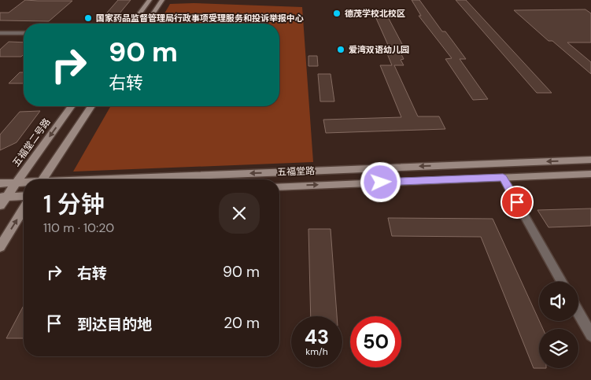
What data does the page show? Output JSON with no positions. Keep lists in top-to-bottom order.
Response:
{
  "streets": {
    "main road": ["五福堂二号路", "五福堂路"]
  },
  "crossings": [
    ["五福堂二号路", "五福堂路"]
  ],
  "places": ["德茂学校北校区", "国家药品监督管理局行政事项受理服务和投诉举报中心", "爱湾双语幼儿园"],
  "page": {
    "turn": ["90 m", "右转"],
    "heading": ["1 分钟", "110 m · 10:20"],
    "list": [
      {
        "name": "右转",
        "value": "90 m"
      },
      {
        "name": "到达目的地",
        "value": "20 m"
      }
    ],
    "speed": "43 km/h",
    "limit": "50"
  }
}
